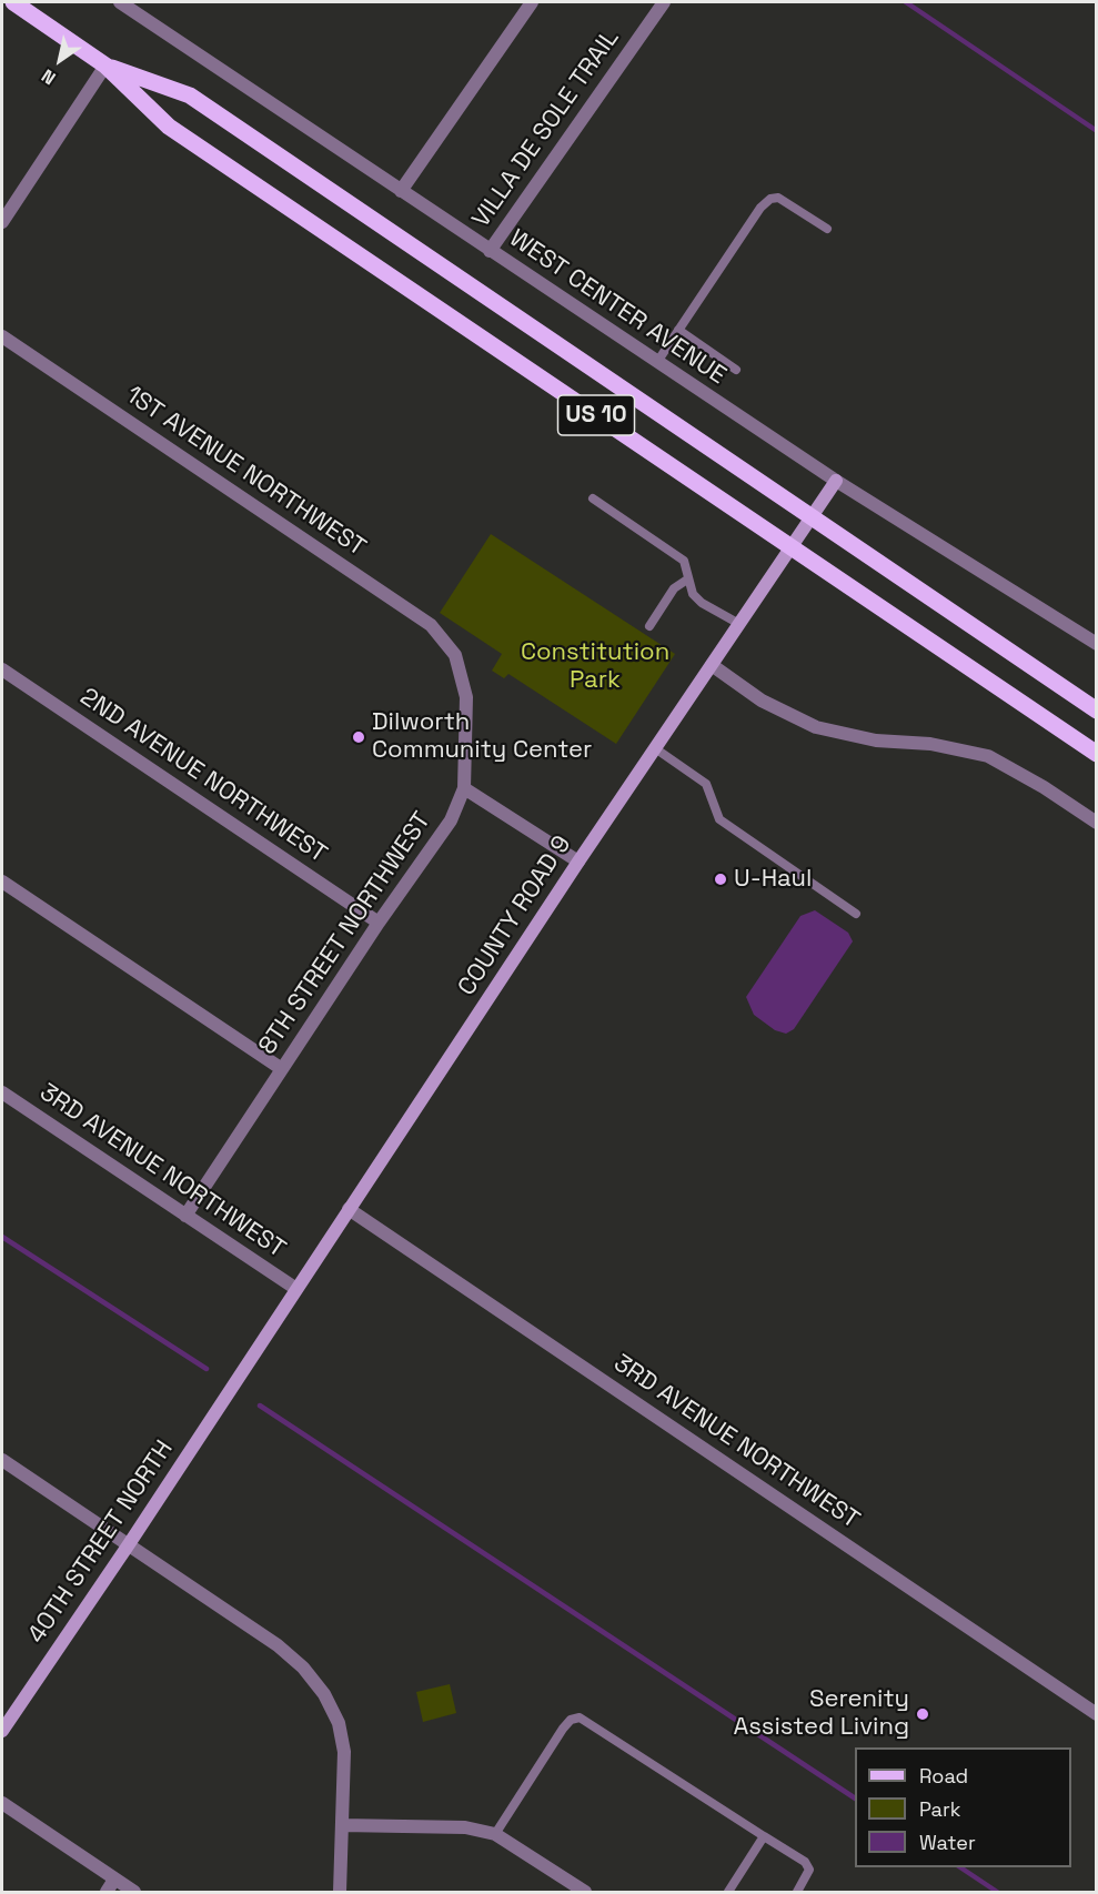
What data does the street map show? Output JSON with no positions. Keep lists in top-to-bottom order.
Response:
{
  "streets": {
    "main road": ["US 10"],
    "street": [
      "VILLA DE SOLE TRAIL",
      "WEST CENTER AVENUE",
      "1ST AVENUE NORTHWEST",
      "2ND AVENUE NORTHWEST",
      "COUNTY ROAD 9",
      "8TH STREET NORTHWEST",
      "3RD AVENUE NORTHWEST",
      "40TH STREET NORTH"
    ]
  },
  "crossings": [
    ["VILLA DE SOLE TRAIL", "WEST CENTER AVENUE"],
    ["WEST CENTER AVENUE", "COUNTY ROAD 9"],
    ["US 10", "COUNTY ROAD 9"],
    ["1ST AVENUE NORTHWEST", "8TH STREET NORTHWEST"],
    ["2ND AVENUE NORTHWEST", "8TH STREET NORTHWEST"],
    ["COUNTY ROAD 9", "3RD AVENUE NORTHWEST"],
    ["COUNTY ROAD 9", "40TH STREET NORTH"],
    ["8TH STREET NORTHWEST", "3RD AVENUE NORTHWEST"]
  ],
  "parks": ["Constitution Park"],
  "places": ["Dilworth Community Center", "U-Haul", "Serenity Assisted Living"],
  "legend": ["Road", "Park", "Water"],
  "north": "bottom left"
}
